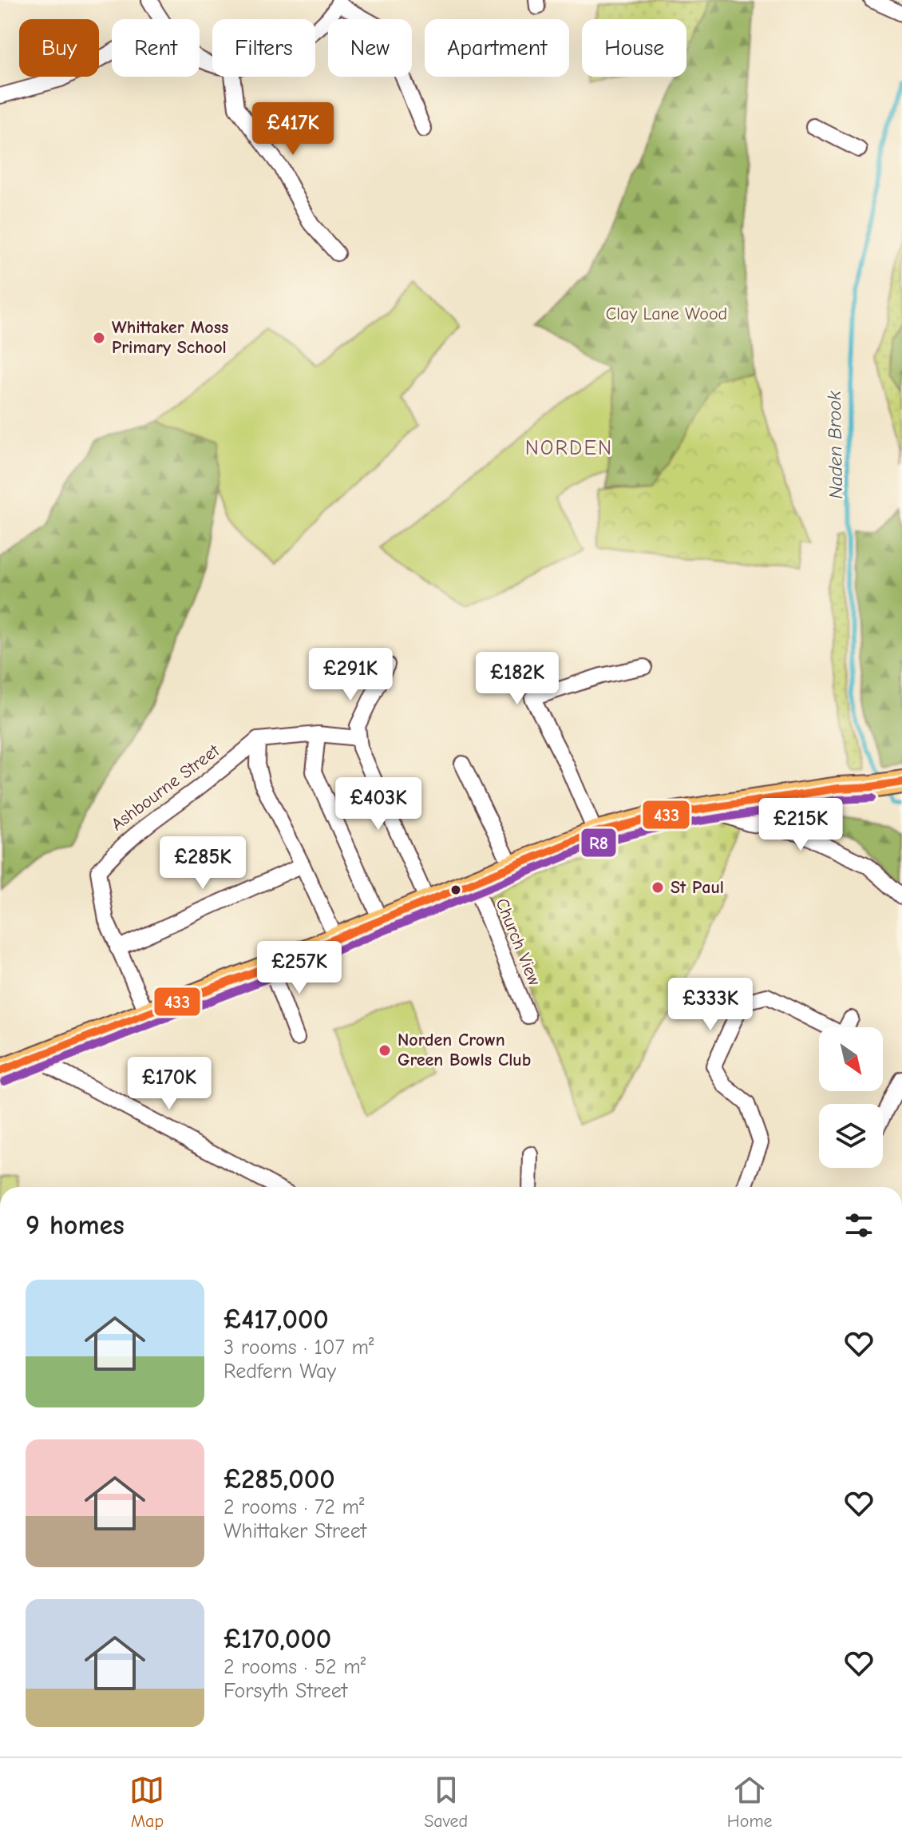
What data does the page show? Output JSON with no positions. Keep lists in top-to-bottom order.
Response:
{
  "streets": {
    "street": ["Ashbourne Street", "Church View"]
  },
  "districts": ["NORDEN"],
  "water": ["Naden Brook"],
  "parks": ["Clay Lane Wood"],
  "places": ["Whittaker Moss Primary School", "St Paul", "Norden Crown Green Bowls Club"],
  "lines": ["transit line 433", "transit line R8"],
  "north": "bottom right",
  "page": {
    "chip": [
      "Buy",
      "Rent",
      "Filters",
      "New",
      "Apartment",
      "House"
    ],
    "price": [
      "£417K",
      "£291K",
      "£182K",
      "£403K",
      "£215K",
      "£285K",
      "£257K",
      "£333K",
      "£170K"
    ],
    "heading": "9 homes",
    "list": [
      {
        "name": "£417,000",
        "note": "3 rooms · 107 m² · Redfern Way"
      },
      {
        "name": "£285,000",
        "note": "2 rooms · 72 m² · Whittaker Street"
      },
      {
        "name": "£170,000",
        "note": "2 rooms · 52 m² · Forsyth Street"
      }
    ],
    "tabs": ["Map", "Saved", "Home"]
  }
}
